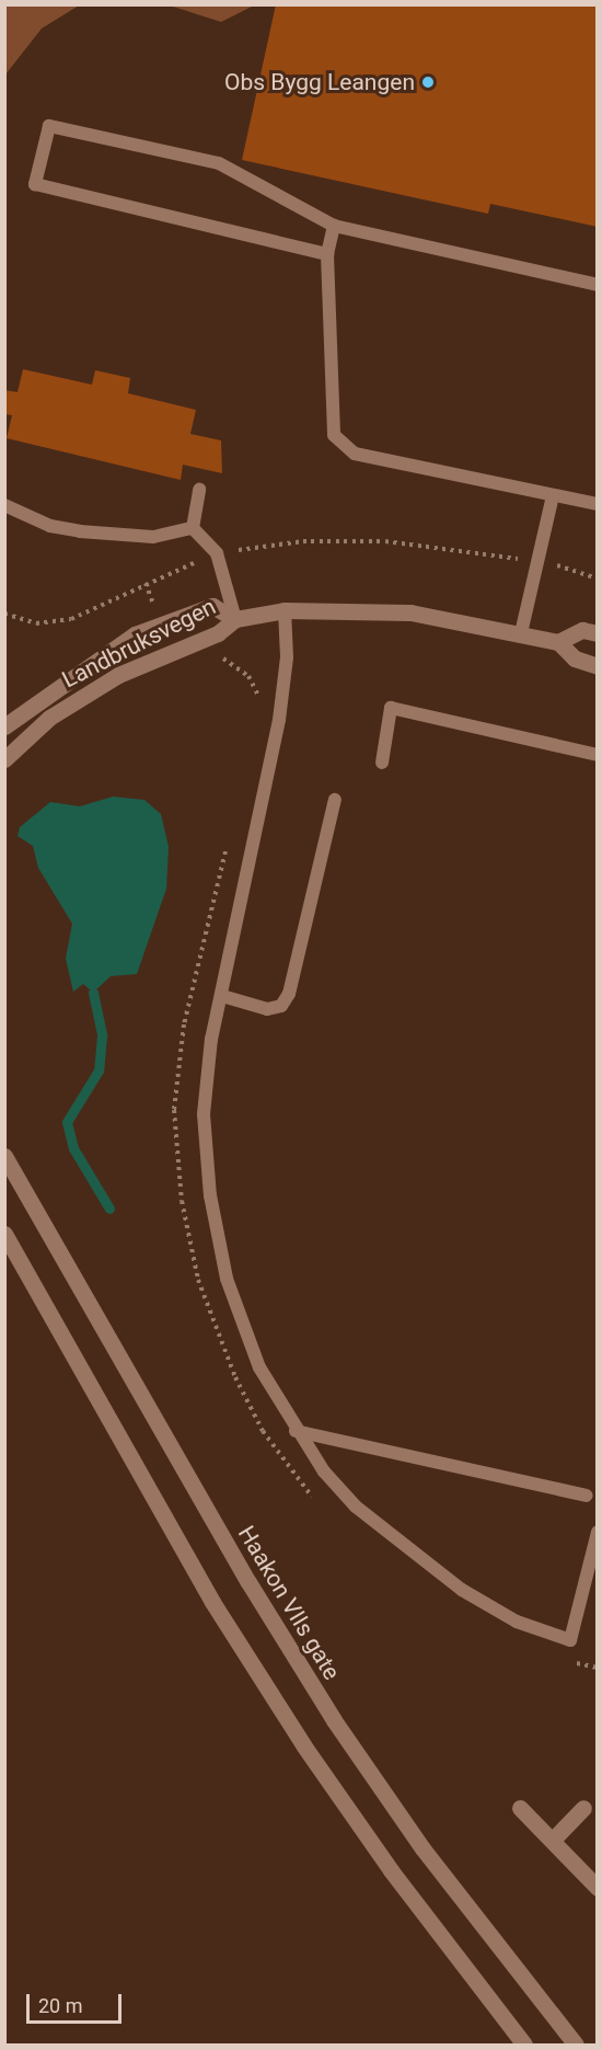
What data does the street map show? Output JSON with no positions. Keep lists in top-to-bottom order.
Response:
{
  "streets": {
    "main road": ["Landbruksvegen", "Haakon VIIs gate"]
  },
  "places": ["Obs Bygg Leangen"],
  "scale_bar": "20 m"
}
